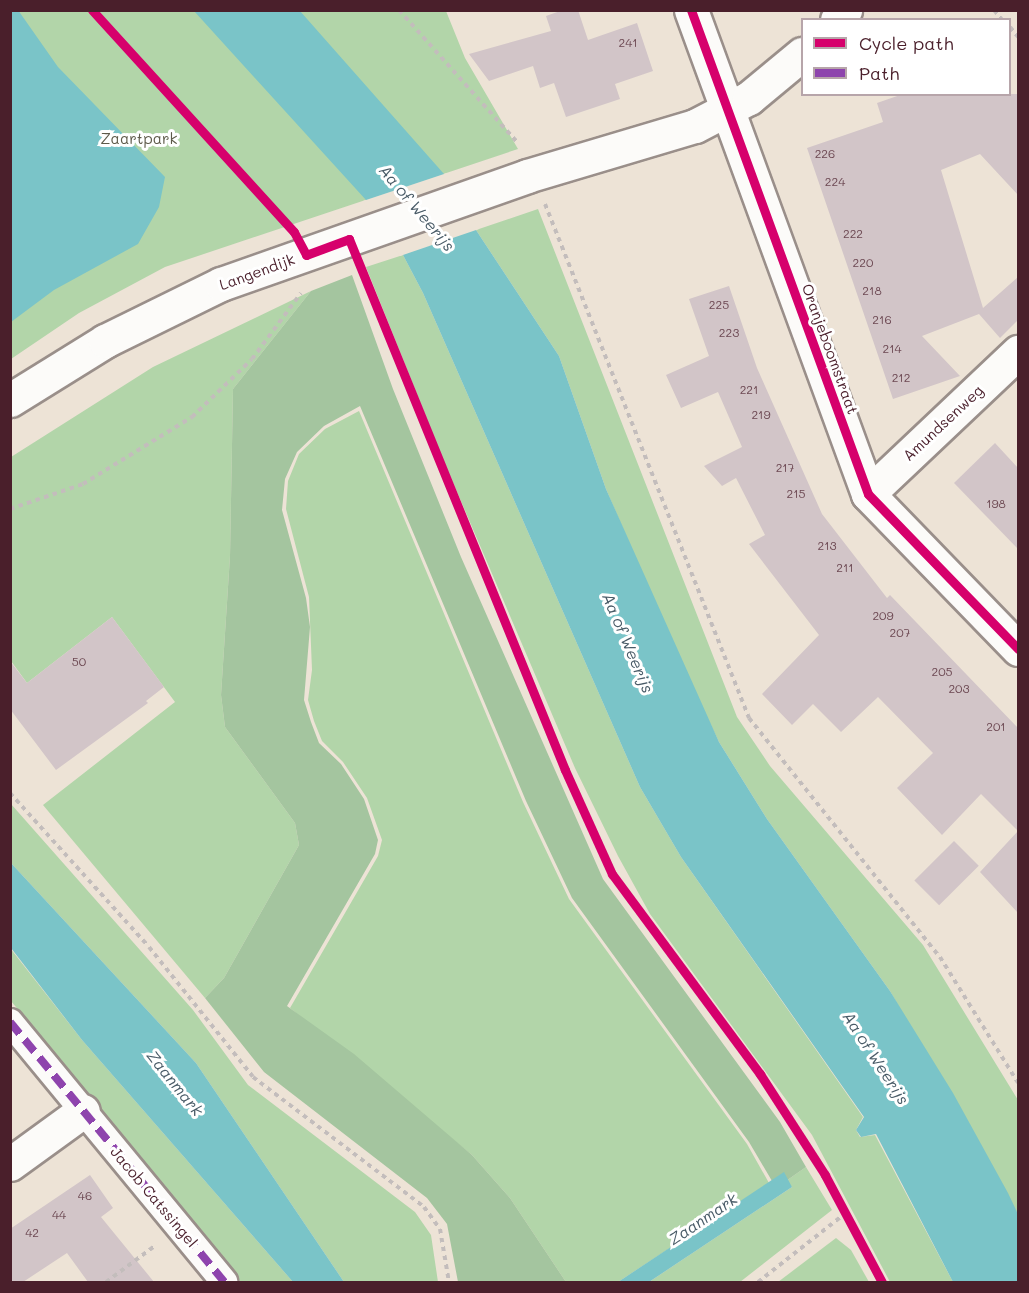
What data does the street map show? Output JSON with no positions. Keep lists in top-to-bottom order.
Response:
{
  "streets": {
    "street": [
      "Langendijk",
      "Oranjeboomstraat",
      "Amundsenweg",
      "Jacob Catssingel"
    ]
  },
  "crossings": [
    ["Langendijk", "Oranjeboomstraat"],
    ["Oranjeboomstraat", "Amundsenweg"]
  ],
  "water": ["Aa of Weerijs", "Zaanmark"],
  "parks": ["Zaartpark"],
  "house_numbers": [
    "241",
    "226",
    "224",
    "222",
    "220",
    "218",
    "225",
    "216",
    "223",
    "214",
    "212",
    "221",
    "219",
    "217",
    "215",
    "198",
    "213",
    "211",
    "209",
    "207",
    "50",
    "205",
    "203",
    "201",
    "46",
    "44",
    "42"
  ],
  "legend": ["Cycle path", "Path"]
}
